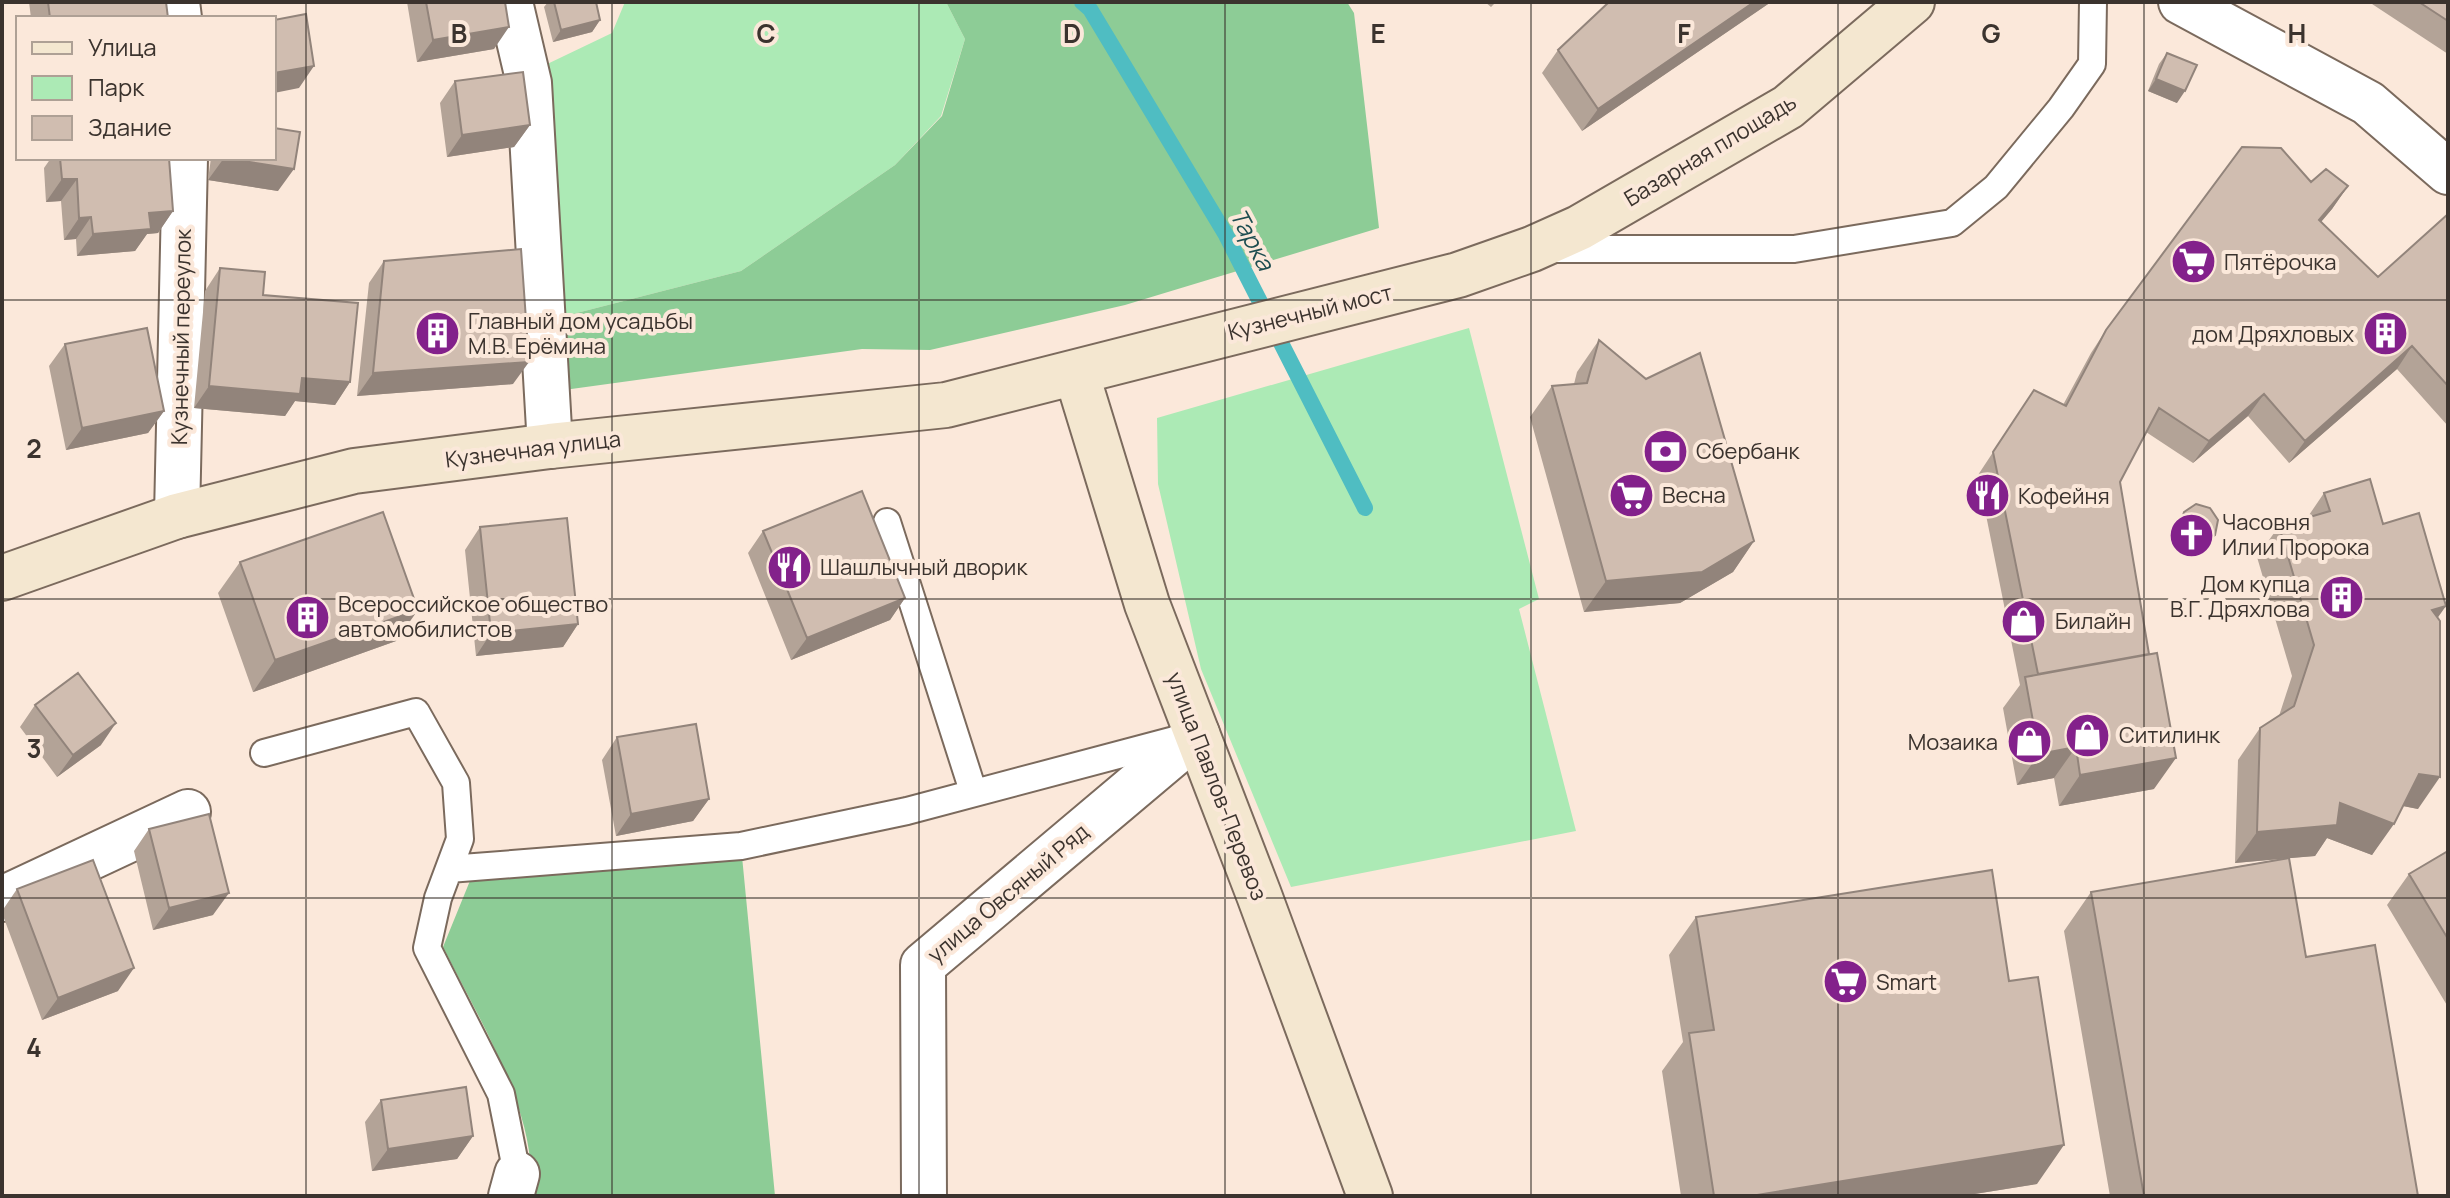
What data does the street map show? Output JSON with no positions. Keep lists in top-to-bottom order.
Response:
{
  "streets": {
    "main road": [
      "Базарная площадь",
      "Кузнечный мост",
      "Кузнечная улица",
      "улица Павлов-Перевоз"
    ],
    "street": ["Кузнечный переулок", "улица Овсяный Ряд"]
  },
  "crossings": [
    ["Базарная площадь", "Кузнечный мост"],
    ["Кузнечный мост", "Кузнечная улица"],
    ["Кузнечный мост", "улица Павлов-Перевоз"],
    ["Кузнечный переулок", "Кузнечная улица"],
    ["Кузнечная улица", "улица Павлов-Перевоз"],
    ["улица Павлов-Перевоз", "улица Овсяный Ряд"]
  ],
  "water": ["Тарка"],
  "places": {
    "supermarket": ["Пятёрочка", "Весна", "Smart"],
    "building": [
      "Главный дом усадьбы М.В. Ерёмина",
      "дом Дряхловых",
      "Дом купца В.Г. Дряхлова",
      "Всероссийское общество автомобилистов"
    ],
    "bank": ["Сбербанк"],
    "restaurant": ["Кофейня", "Шашлычный дворик"],
    "church": ["Часовня Илии Пророка"],
    "shop": ["Билайн", "Ситилинк", "Мозаика"]
  },
  "legend": ["Улица", "Парк", "Здание"],
  "grid": {
    "columns": [
      "B",
      "C",
      "D",
      "E",
      "F",
      "G",
      "H"
    ],
    "rows": ["2", "3", "4"]
  }
}
